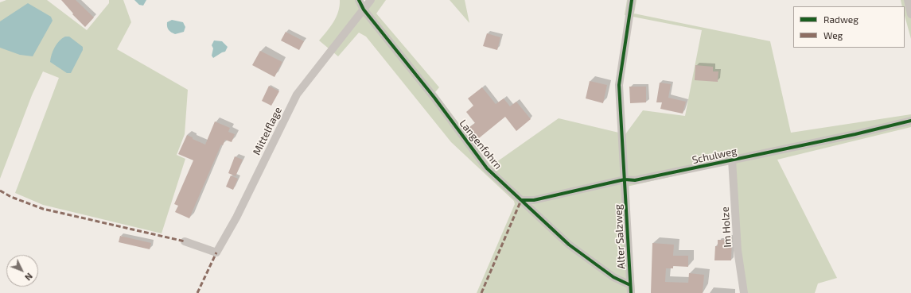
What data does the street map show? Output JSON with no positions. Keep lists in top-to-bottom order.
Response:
{
  "streets": {
    "street": [
      "Mittelflage",
      "Langenfohrn",
      "Schulweg",
      "Im Holze",
      "Alter Salzweg"
    ]
  },
  "crossings": [
    ["Mittelflage", "Langenfohrn"],
    ["Langenfohrn", "Schulweg"],
    ["Langenfohrn", "Alter Salzweg"],
    ["Schulweg", "Im Holze"],
    ["Schulweg", "Alter Salzweg"]
  ],
  "legend": ["Radweg", "Weg"],
  "north": "bottom right"
}
